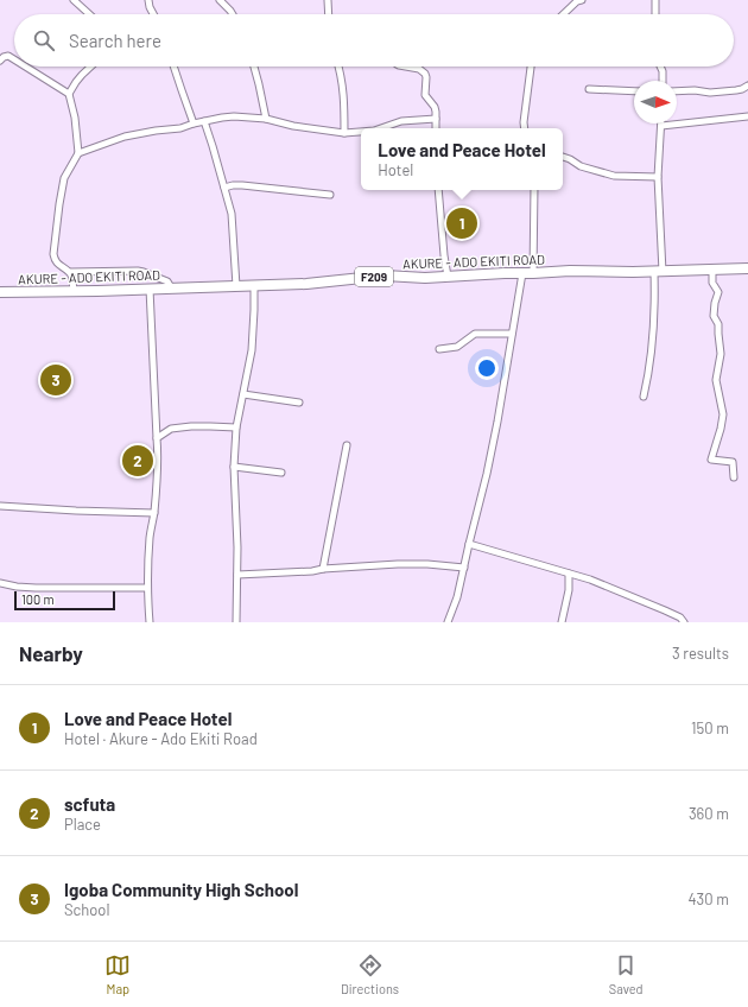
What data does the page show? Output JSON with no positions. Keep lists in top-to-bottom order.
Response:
{
  "streets": {
    "main road": ["AKURE - ADO EKITI ROAD", "F209"]
  },
  "scale_bar": "100 m",
  "north": "right",
  "page": {
    "search": "Search here",
    "popup": ["Love and Peace Hotel", "Hotel"],
    "pins": ["1", "3", "2"],
    "scale": "100 m",
    "heading": ["Nearby", "3 results"],
    "list": [
      {
        "mark": "1",
        "name": "Love and Peace Hotel",
        "note": "Hotel · Akure - Ado Ekiti Road",
        "value": "150 m"
      },
      {
        "mark": "2",
        "name": "scfuta",
        "note": "Place",
        "value": "360 m"
      },
      {
        "mark": "3",
        "name": "Igoba Community High School",
        "note": "School",
        "value": "430 m"
      }
    ],
    "nav": ["Map", "Directions", "Saved"]
  }
}
